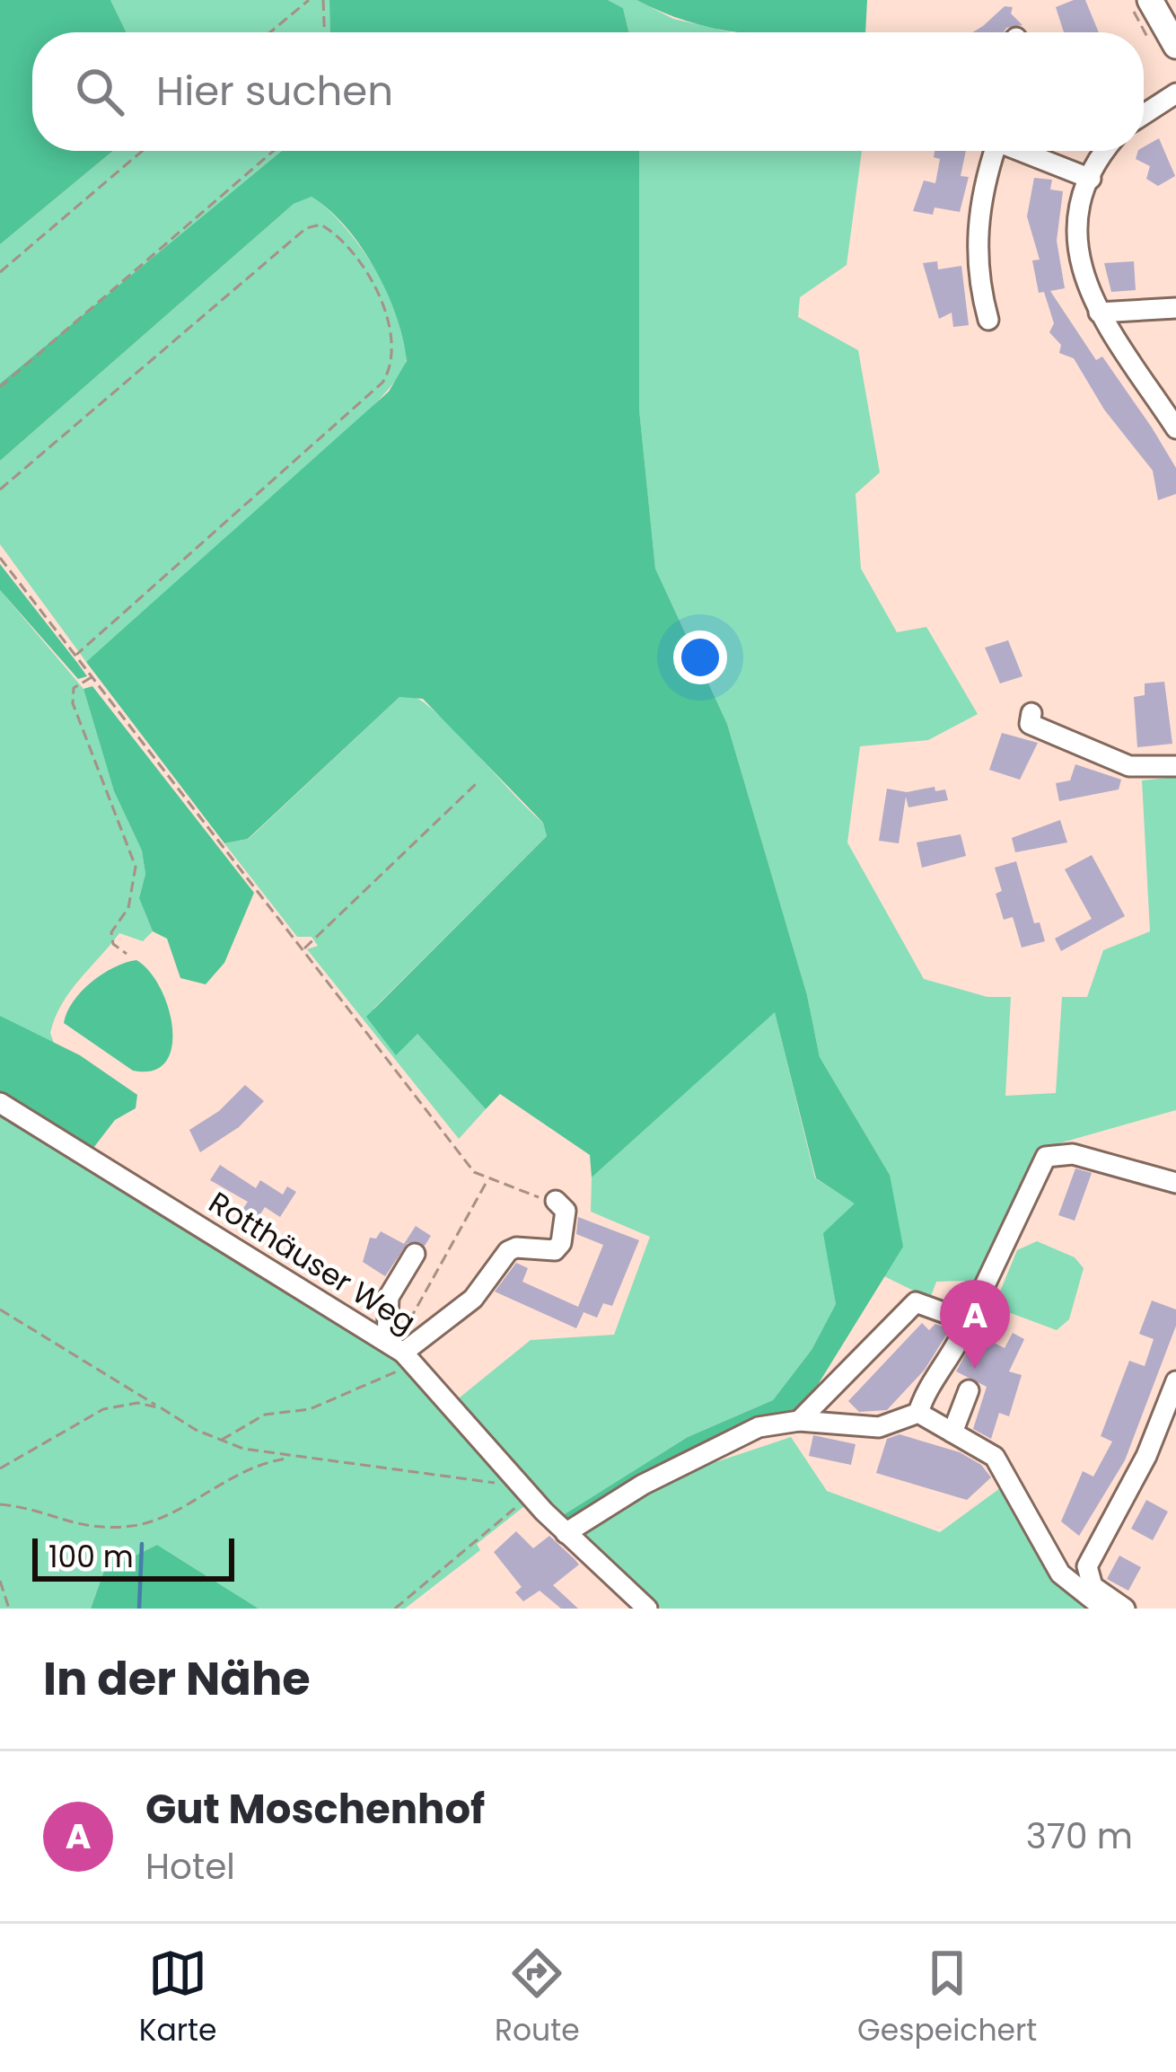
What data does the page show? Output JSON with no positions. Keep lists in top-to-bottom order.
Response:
{
  "streets": {
    "street": ["Rotthäuser Weg"]
  },
  "scale_bar": "100 m",
  "page": {
    "search": "Hier suchen",
    "pins": "A",
    "scale": "100 m",
    "heading": "In der Nähe",
    "list": [
      {
        "mark": "A",
        "name": "Gut Moschenhof",
        "note": "Hotel",
        "value": "370 m"
      }
    ],
    "nav": ["Karte", "Route", "Gespeichert"]
  }
}
